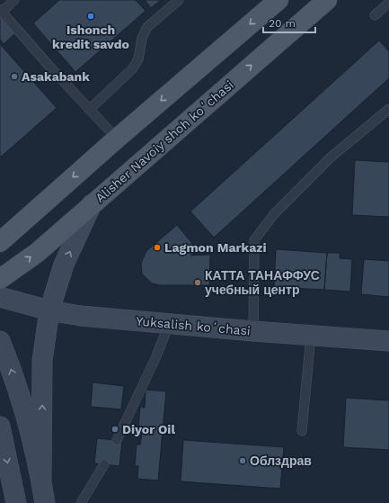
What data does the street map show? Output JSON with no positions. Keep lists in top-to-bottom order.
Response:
{
  "streets": {
    "main road": ["Alisher Navoiy shoh koʻchasi", "Yuksalish koʻchasi"]
  },
  "places": [
    "Ishonch kredit savdo",
    "Asakabank",
    "Lagmon Markazi",
    "КАТТА ТАНАФФУС учебный центр",
    "Diyor Oil",
    "Облздрав"
  ],
  "scale_bar": "20 m"
}
